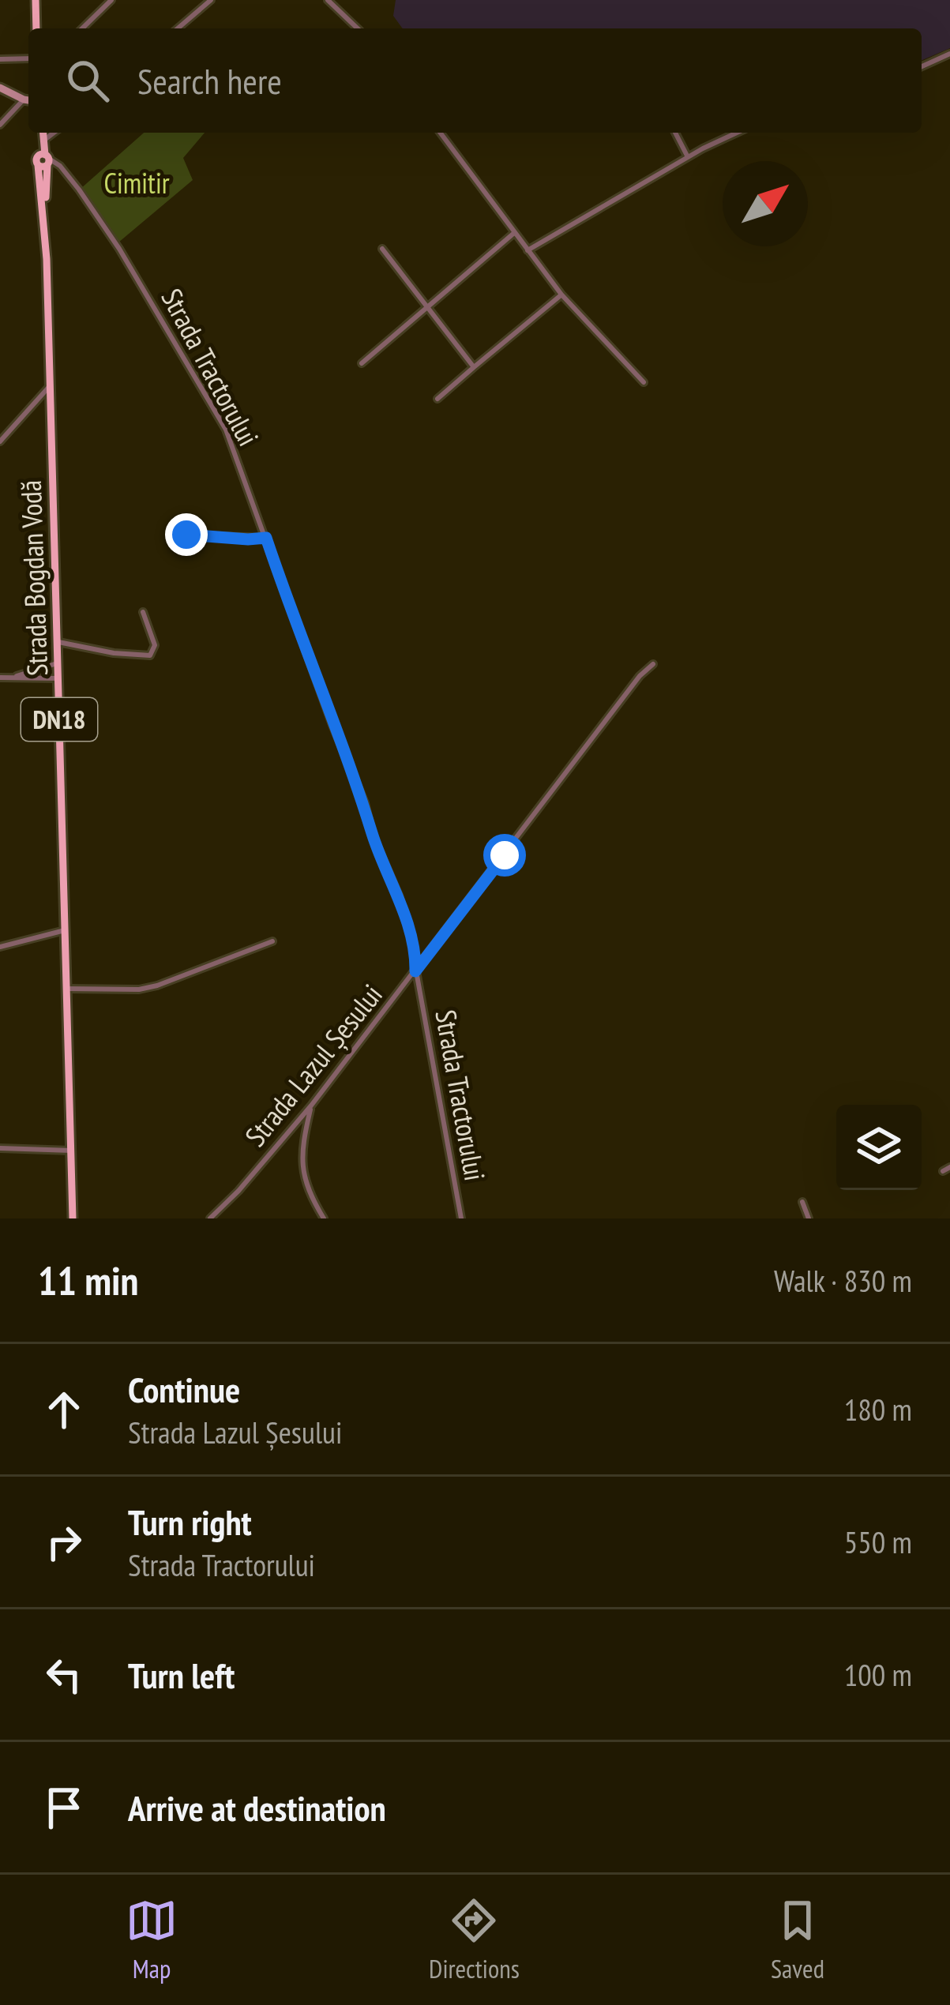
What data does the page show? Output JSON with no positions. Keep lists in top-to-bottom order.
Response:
{
  "streets": {
    "main road": ["Strada Bogdan Vodă", "DN18"],
    "street": ["Strada Tractorului", "Strada Lazul Șesului"]
  },
  "crossings": [
    ["Strada Tractorului", "Strada Bogdan Vodă"],
    ["Strada Tractorului", "Strada Lazul Șesului"]
  ],
  "parks": ["Cimitir"],
  "north": "top right",
  "page": {
    "search": "Search here",
    "heading": ["11 min", "Walk · 830 m"],
    "list": [
      ["Continue", "Strada Lazul Șesului", "180 m"],
      ["Turn right", "Strada Tractorului", "550 m"],
      ["Turn left", "100 m"],
      "Arrive at destination"
    ],
    "nav": ["Map", "Directions", "Saved"]
  }
}
